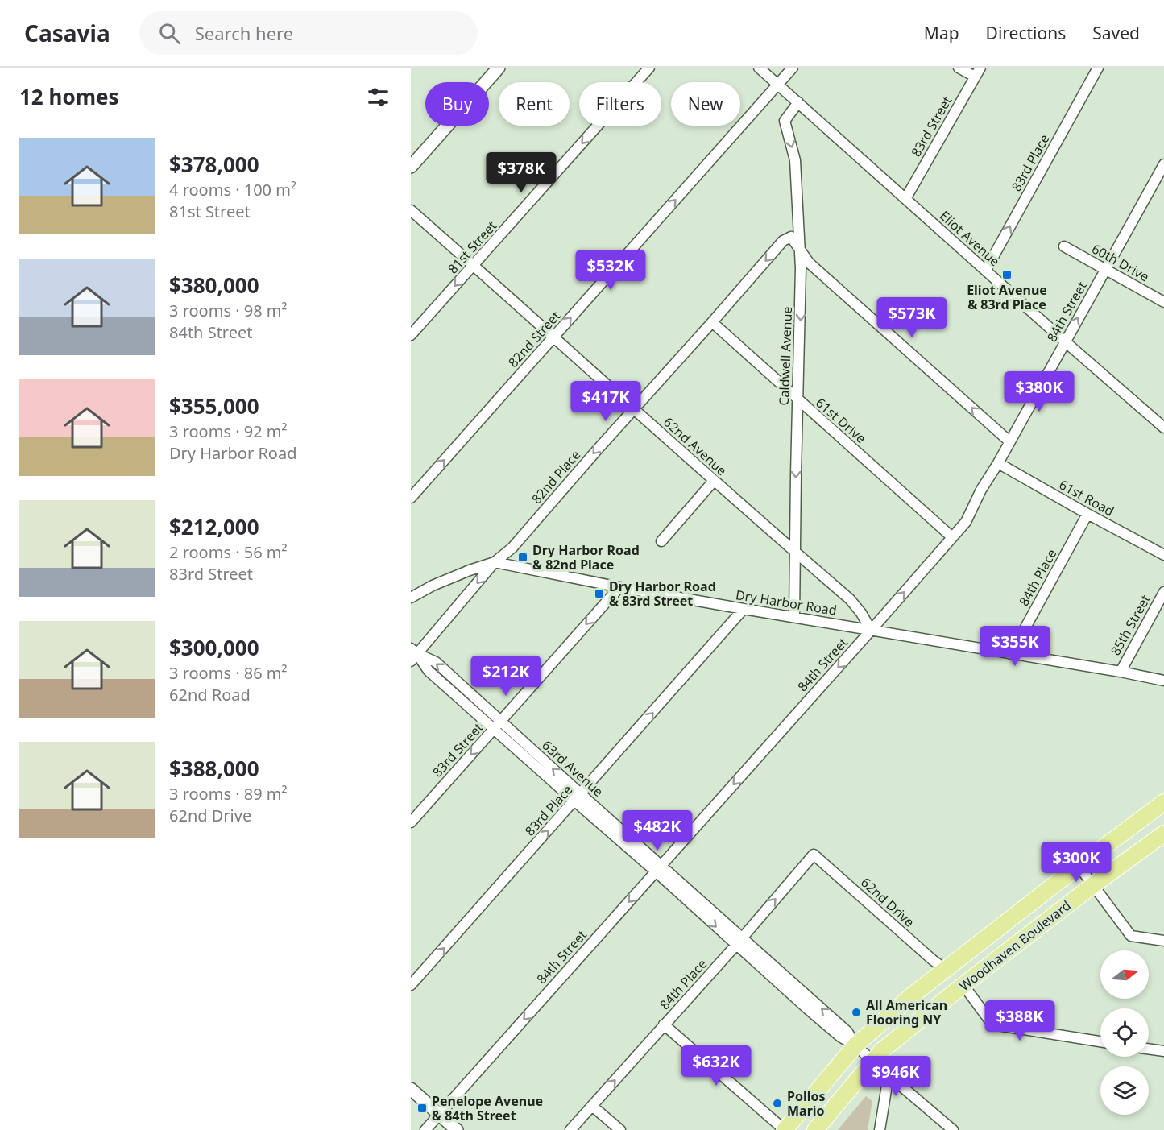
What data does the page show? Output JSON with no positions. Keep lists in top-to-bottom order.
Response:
{
  "streets": {
    "main road": ["Woodhaven Boulevard"],
    "street": [
      "83rd Street",
      "83rd Place",
      "Eliot Avenue",
      "81st Street",
      "60th Drive",
      "84th Street",
      "82nd Street",
      "Caldwell Avenue",
      "61st Drive",
      "62nd Avenue",
      "82nd Place",
      "61st Road",
      "84th Place",
      "Dry Harbor Road",
      "85th Street",
      "63rd Avenue",
      "62nd Drive"
    ]
  },
  "crossings": [
    ["83rd Street", "Eliot Avenue"],
    ["83rd Street", "Dry Harbor Road"],
    ["83rd Street", "63rd Avenue"],
    ["83rd Place", "Eliot Avenue"],
    ["83rd Place", "Dry Harbor Road"],
    ["83rd Place", "63rd Avenue"],
    ["Eliot Avenue", "84th Street"],
    ["Eliot Avenue", "82nd Street"],
    ["Eliot Avenue", "Caldwell Avenue"],
    ["81st Street", "62nd Avenue"],
    ["60th Drive", "84th Street"],
    ["84th Street", "61st Drive"],
    ["84th Street", "62nd Avenue"],
    ["84th Street", "61st Road"],
    ["84th Street", "Dry Harbor Road"],
    ["84th Street", "63rd Avenue"],
    ["82nd Street", "62nd Avenue"],
    ["Caldwell Avenue", "61st Drive"],
    ["Caldwell Avenue", "62nd Avenue"],
    ["Caldwell Avenue", "82nd Place"],
    ["Caldwell Avenue", "Dry Harbor Road"],
    ["61st Drive", "82nd Place"],
    ["62nd Avenue", "82nd Place"],
    ["62nd Avenue", "Dry Harbor Road"],
    ["82nd Place", "Dry Harbor Road"],
    ["82nd Place", "63rd Avenue"],
    ["61st Road", "84th Place"],
    ["84th Place", "Dry Harbor Road"],
    ["84th Place", "63rd Avenue"],
    ["84th Place", "62nd Drive"],
    ["Dry Harbor Road", "85th Street"],
    ["63rd Avenue", "Woodhaven Boulevard"],
    ["62nd Drive", "Woodhaven Boulevard"]
  ],
  "one_way": [
    "83rd Street",
    "83rd Place",
    "81st Street",
    "82nd Street",
    "Caldwell Avenue",
    "82nd Place",
    "84th Place"
  ],
  "places": {
    "transit": [
      "Eliot Avenue & 83rd Place",
      "Dry Harbor Road & 82nd Place",
      "Dry Harbor Road & 83rd Street",
      "Penelope Avenue & 84th Street"
    ],
    "other": ["All American Flooring NY", "Pollos Mario"]
  },
  "north": "right",
  "page": {
    "header": "Casavia",
    "search": "Search here",
    "nav": ["Map", "Directions", "Saved"],
    "heading": "12 homes",
    "chip": [
      "Buy",
      "Rent",
      "Filters",
      "New"
    ],
    "list": [
      {
        "name": "$378,000",
        "note": "4 rooms · 100 m² · 81st Street"
      },
      {
        "name": "$380,000",
        "note": "3 rooms · 98 m² · 84th Street"
      },
      {
        "name": "$355,000",
        "note": "3 rooms · 92 m² · Dry Harbor Road"
      },
      {
        "name": "$212,000",
        "note": "2 rooms · 56 m² · 83rd Street"
      },
      {
        "name": "$300,000",
        "note": "3 rooms · 86 m² · 62nd Road"
      },
      {
        "name": "$388,000",
        "note": "3 rooms · 89 m² · 62nd Drive"
      }
    ],
    "price": [
      "$378K",
      "$532K",
      "$573K",
      "$380K",
      "$417K",
      "$355K",
      "$212K",
      "$482K",
      "$300K",
      "$388K",
      "$632K",
      "$946K"
    ]
  }
}
